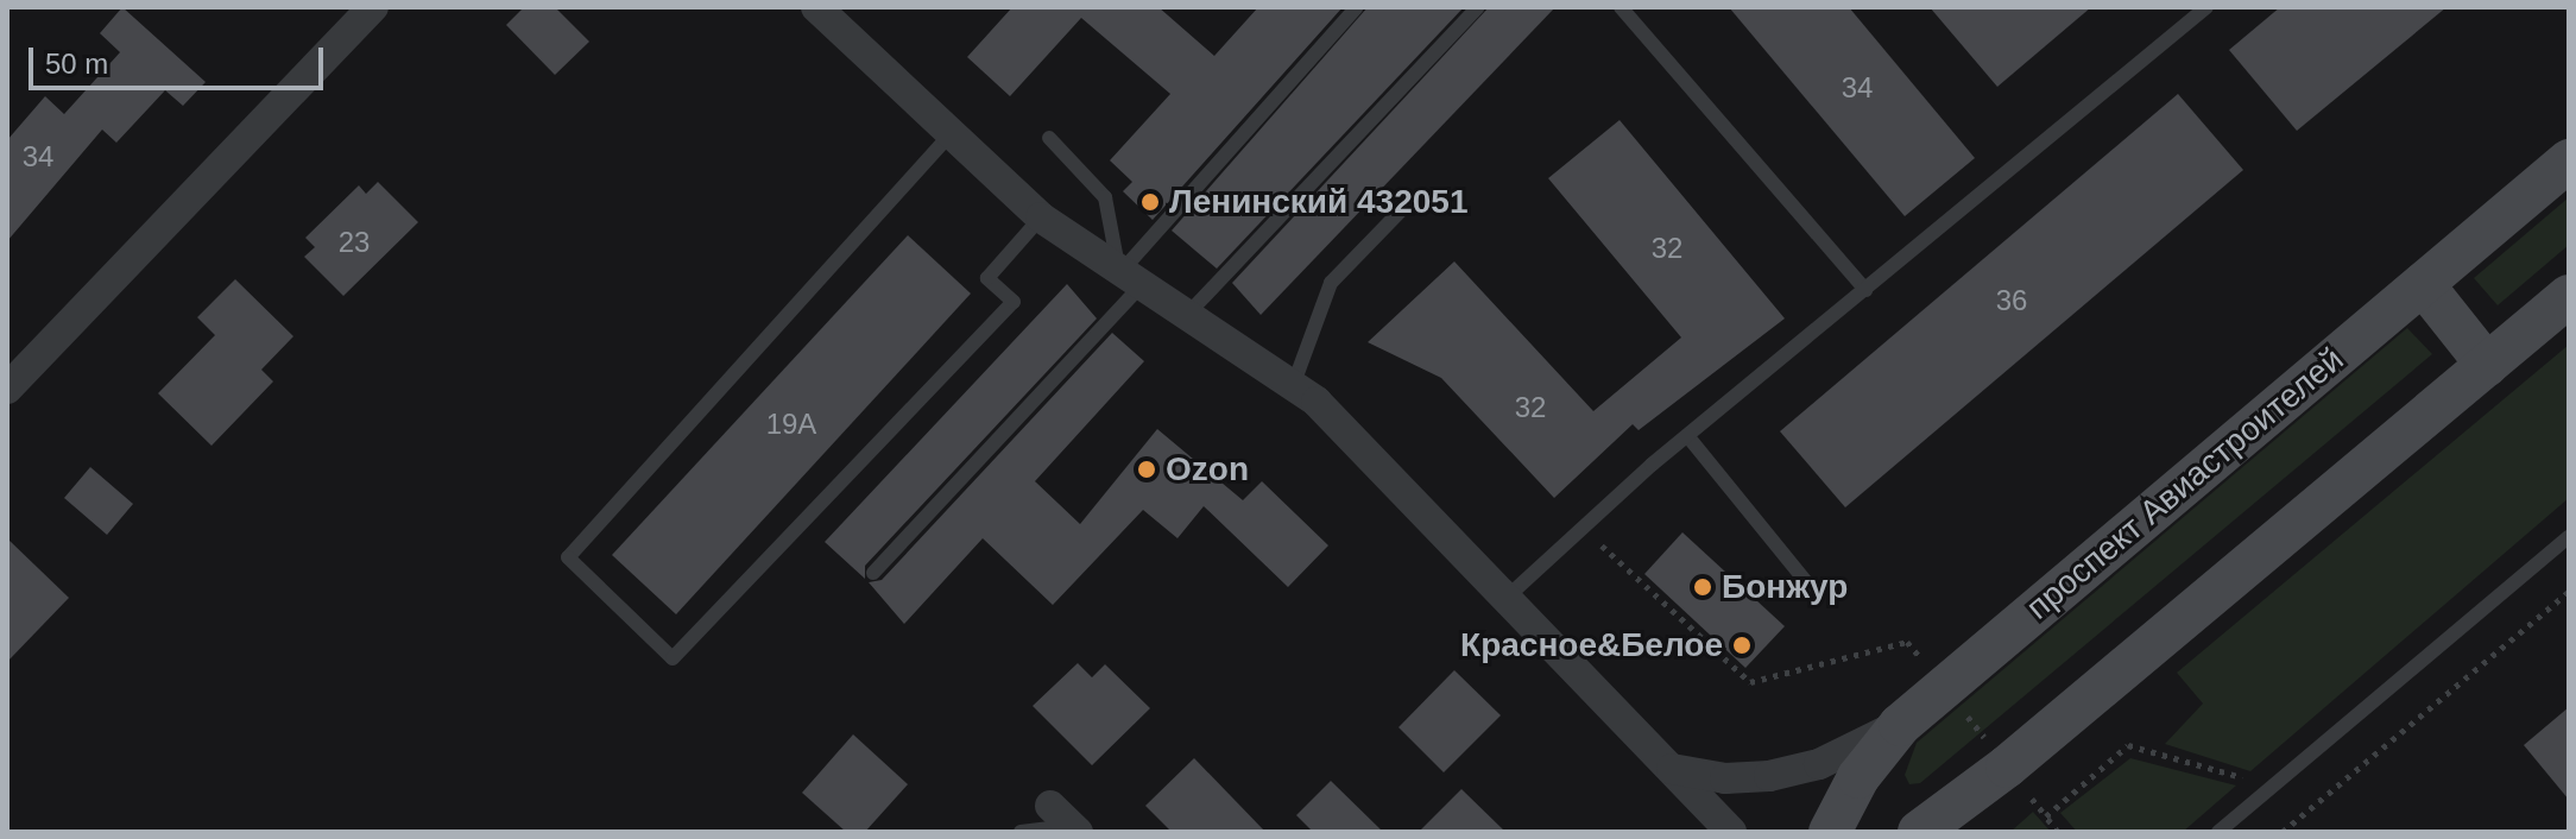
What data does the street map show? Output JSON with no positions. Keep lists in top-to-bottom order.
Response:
{
  "streets": {
    "main road": ["проспект Авиастроителей"]
  },
  "places": [
    "Ленинский 432051",
    "Ozon",
    "Бонжур",
    "Красное&Белое"
  ],
  "house_numbers": [
    "34",
    "34",
    "23",
    "32",
    "36",
    "32",
    "19А"
  ],
  "scale_bar": "50 m"
}
